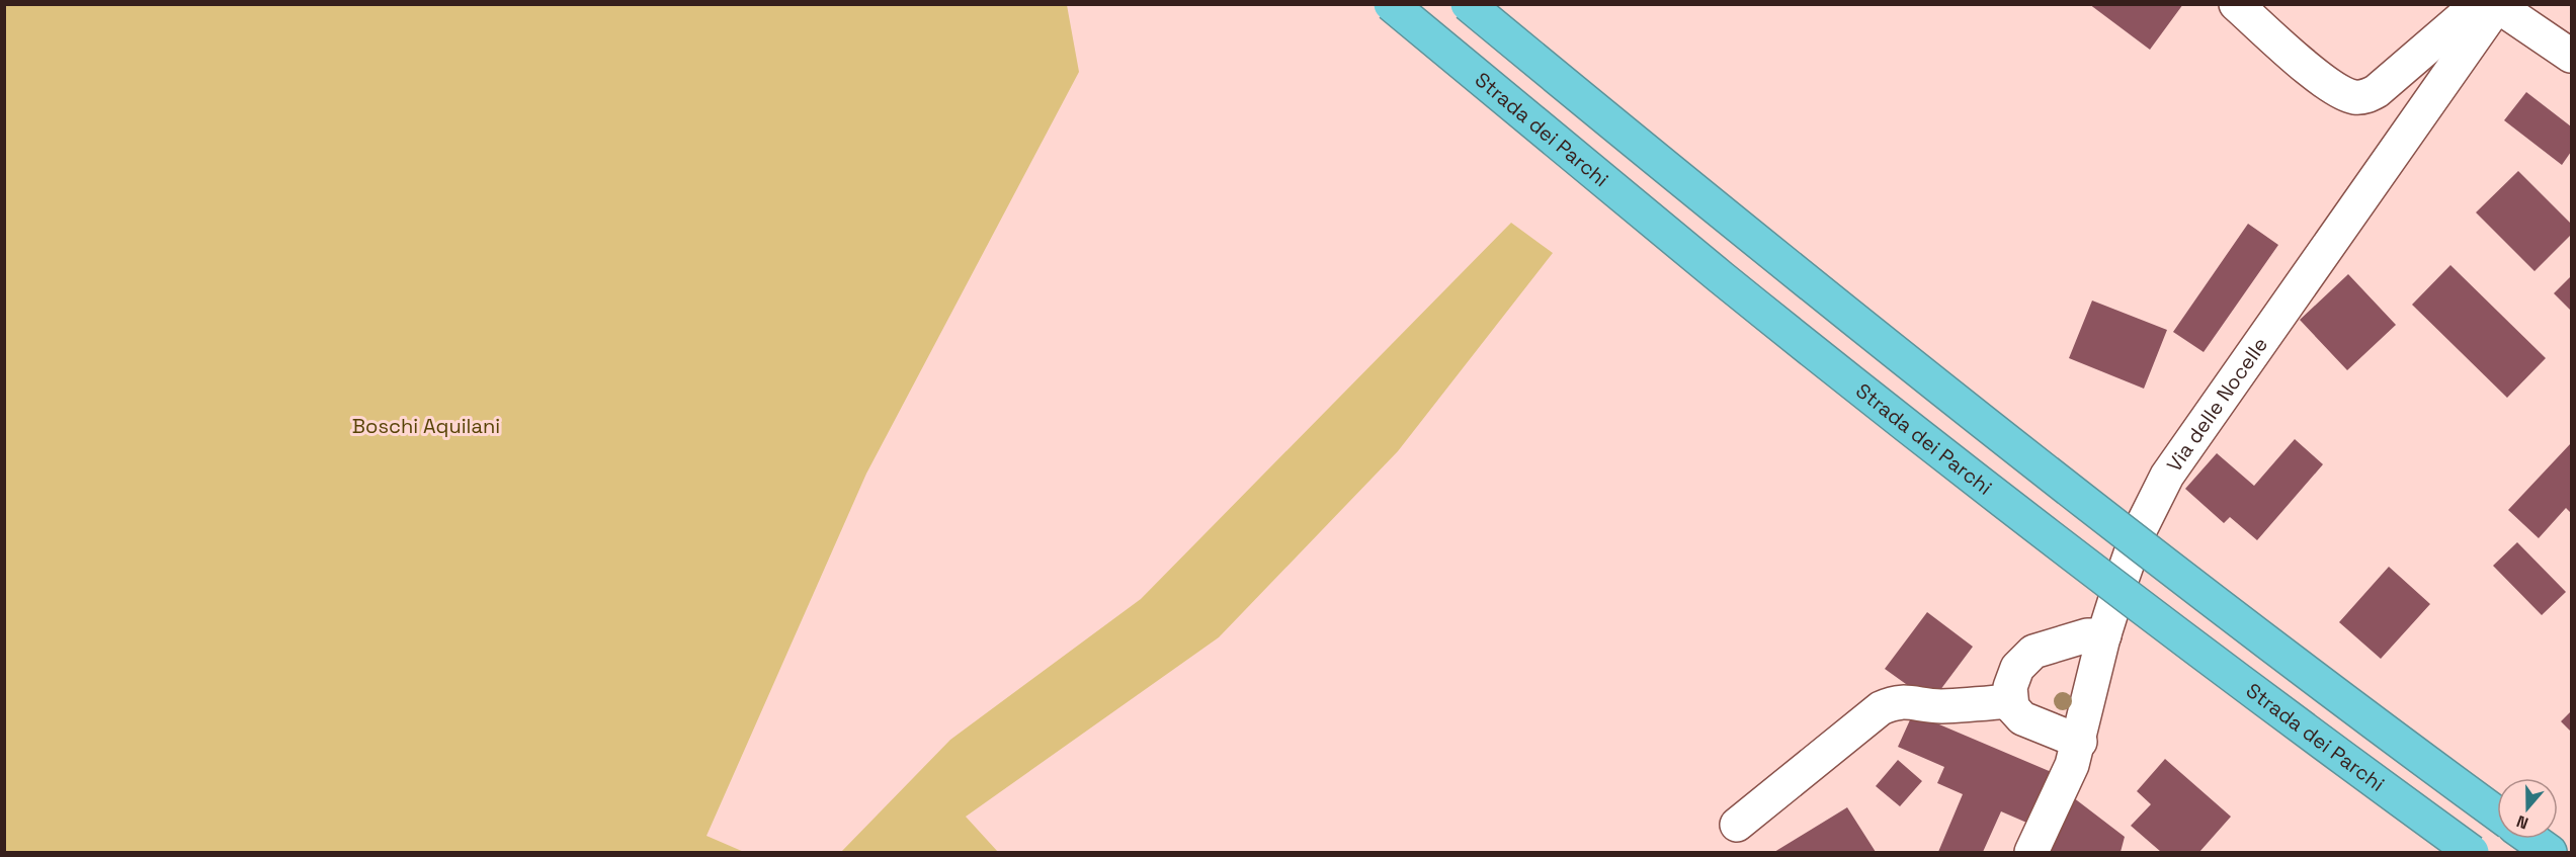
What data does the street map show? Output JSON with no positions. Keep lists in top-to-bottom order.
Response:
{
  "streets": {
    "highway": ["Strada dei Parchi"],
    "street": ["Via delle Nocelle"]
  },
  "parks": ["Boschi Aquilani"],
  "north": "bottom"
}
